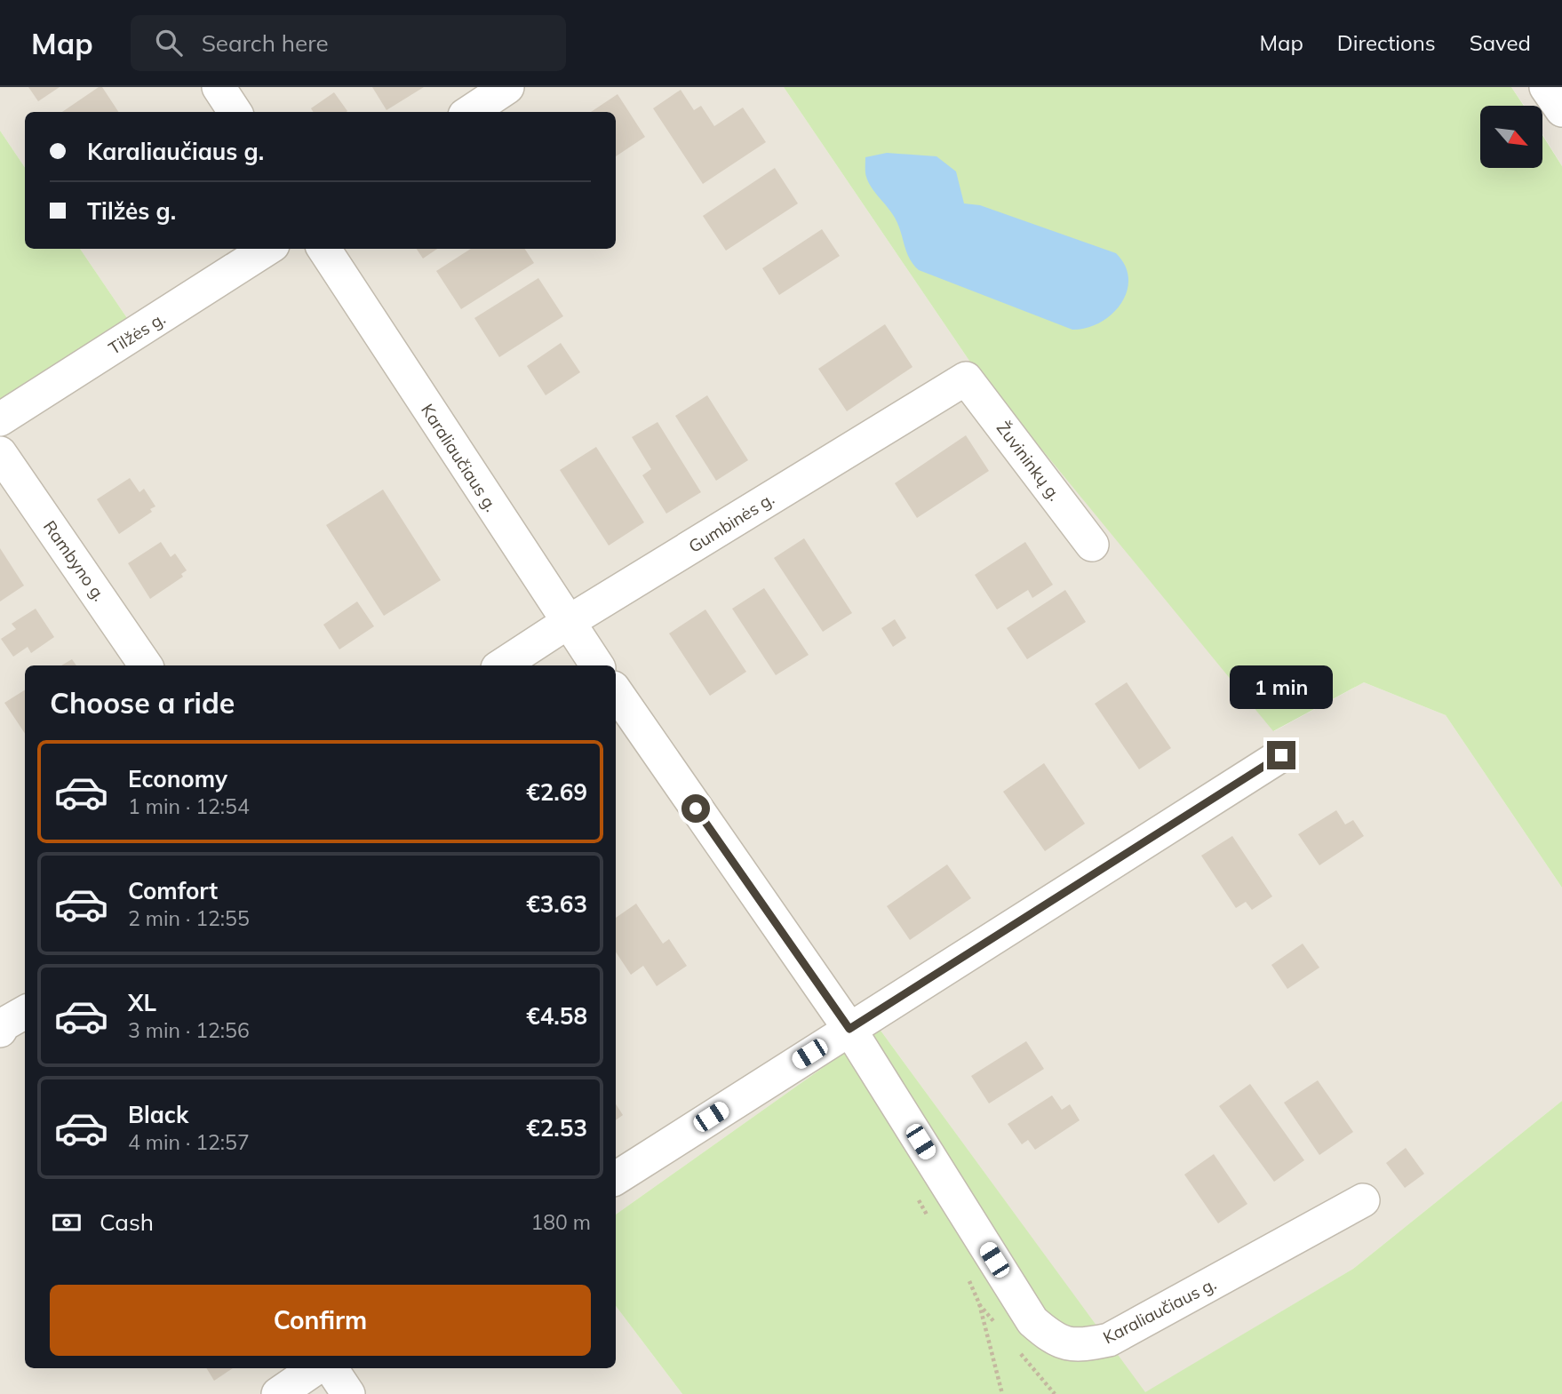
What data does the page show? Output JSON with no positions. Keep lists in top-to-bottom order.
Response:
{
  "streets": {
    "street": [
      "Tilžės g.",
      "Karaliaučiaus g.",
      "Žuvininkų g.",
      "Gumbinės g.",
      "Rambyno g."
    ]
  },
  "crossings": [
    ["Karaliaučiaus g.", "Gumbinės g."],
    ["Žuvininkų g.", "Gumbinės g."]
  ],
  "north": "bottom right",
  "page": {
    "header": "Map",
    "search": "Search here",
    "nav": ["Map", "Directions", "Saved"],
    "banner": ["Karaliaučiaus g.", "Tilžės g."],
    "bubble": "1 min",
    "heading": "Choose a ride",
    "list": [
      {
        "name": "Economy",
        "note": "1 min · 12:54",
        "value": "€2.69"
      },
      {
        "name": "Comfort",
        "note": "2 min · 12:55",
        "value": "€3.63"
      },
      {
        "name": "XL",
        "note": "3 min · 12:56",
        "value": "€4.58"
      },
      {
        "name": "Black",
        "note": "4 min · 12:57",
        "value": "€2.53"
      }
    ],
    "pay": ["Cash", "180 m"],
    "buttons": "Confirm"
  }
}
